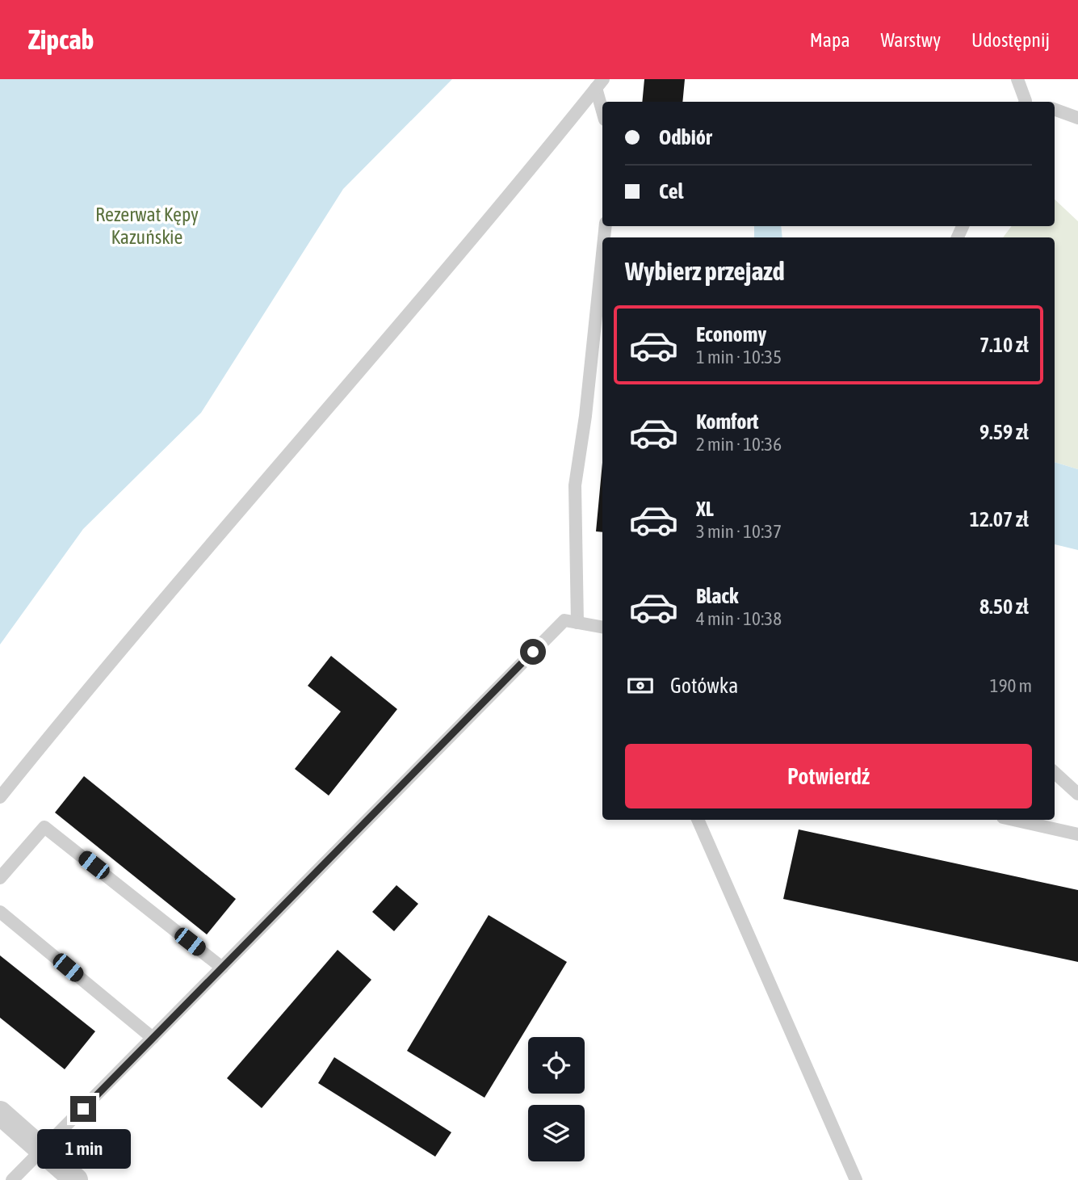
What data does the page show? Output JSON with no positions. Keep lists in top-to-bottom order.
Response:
{
  "parks": ["Rezerwat Kępy Kazuńskie"],
  "page": {
    "header": "Zipcab",
    "nav": ["Mapa", "Warstwy", "Udostępnij"],
    "banner": ["Odbiór", "Cel"],
    "heading": "Wybierz przejazd",
    "list": [
      {
        "name": "Economy",
        "note": "1 min · 10:35",
        "value": "7.10 zł"
      },
      {
        "name": "Komfort",
        "note": "2 min · 10:36",
        "value": "9.59 zł"
      },
      {
        "name": "XL",
        "note": "3 min · 10:37",
        "value": "12.07 zł"
      },
      {
        "name": "Black",
        "note": "4 min · 10:38",
        "value": "8.50 zł"
      }
    ],
    "pay": ["Gotówka", "190 m"],
    "buttons": "Potwierdź",
    "bubble": "1 min"
  }
}
